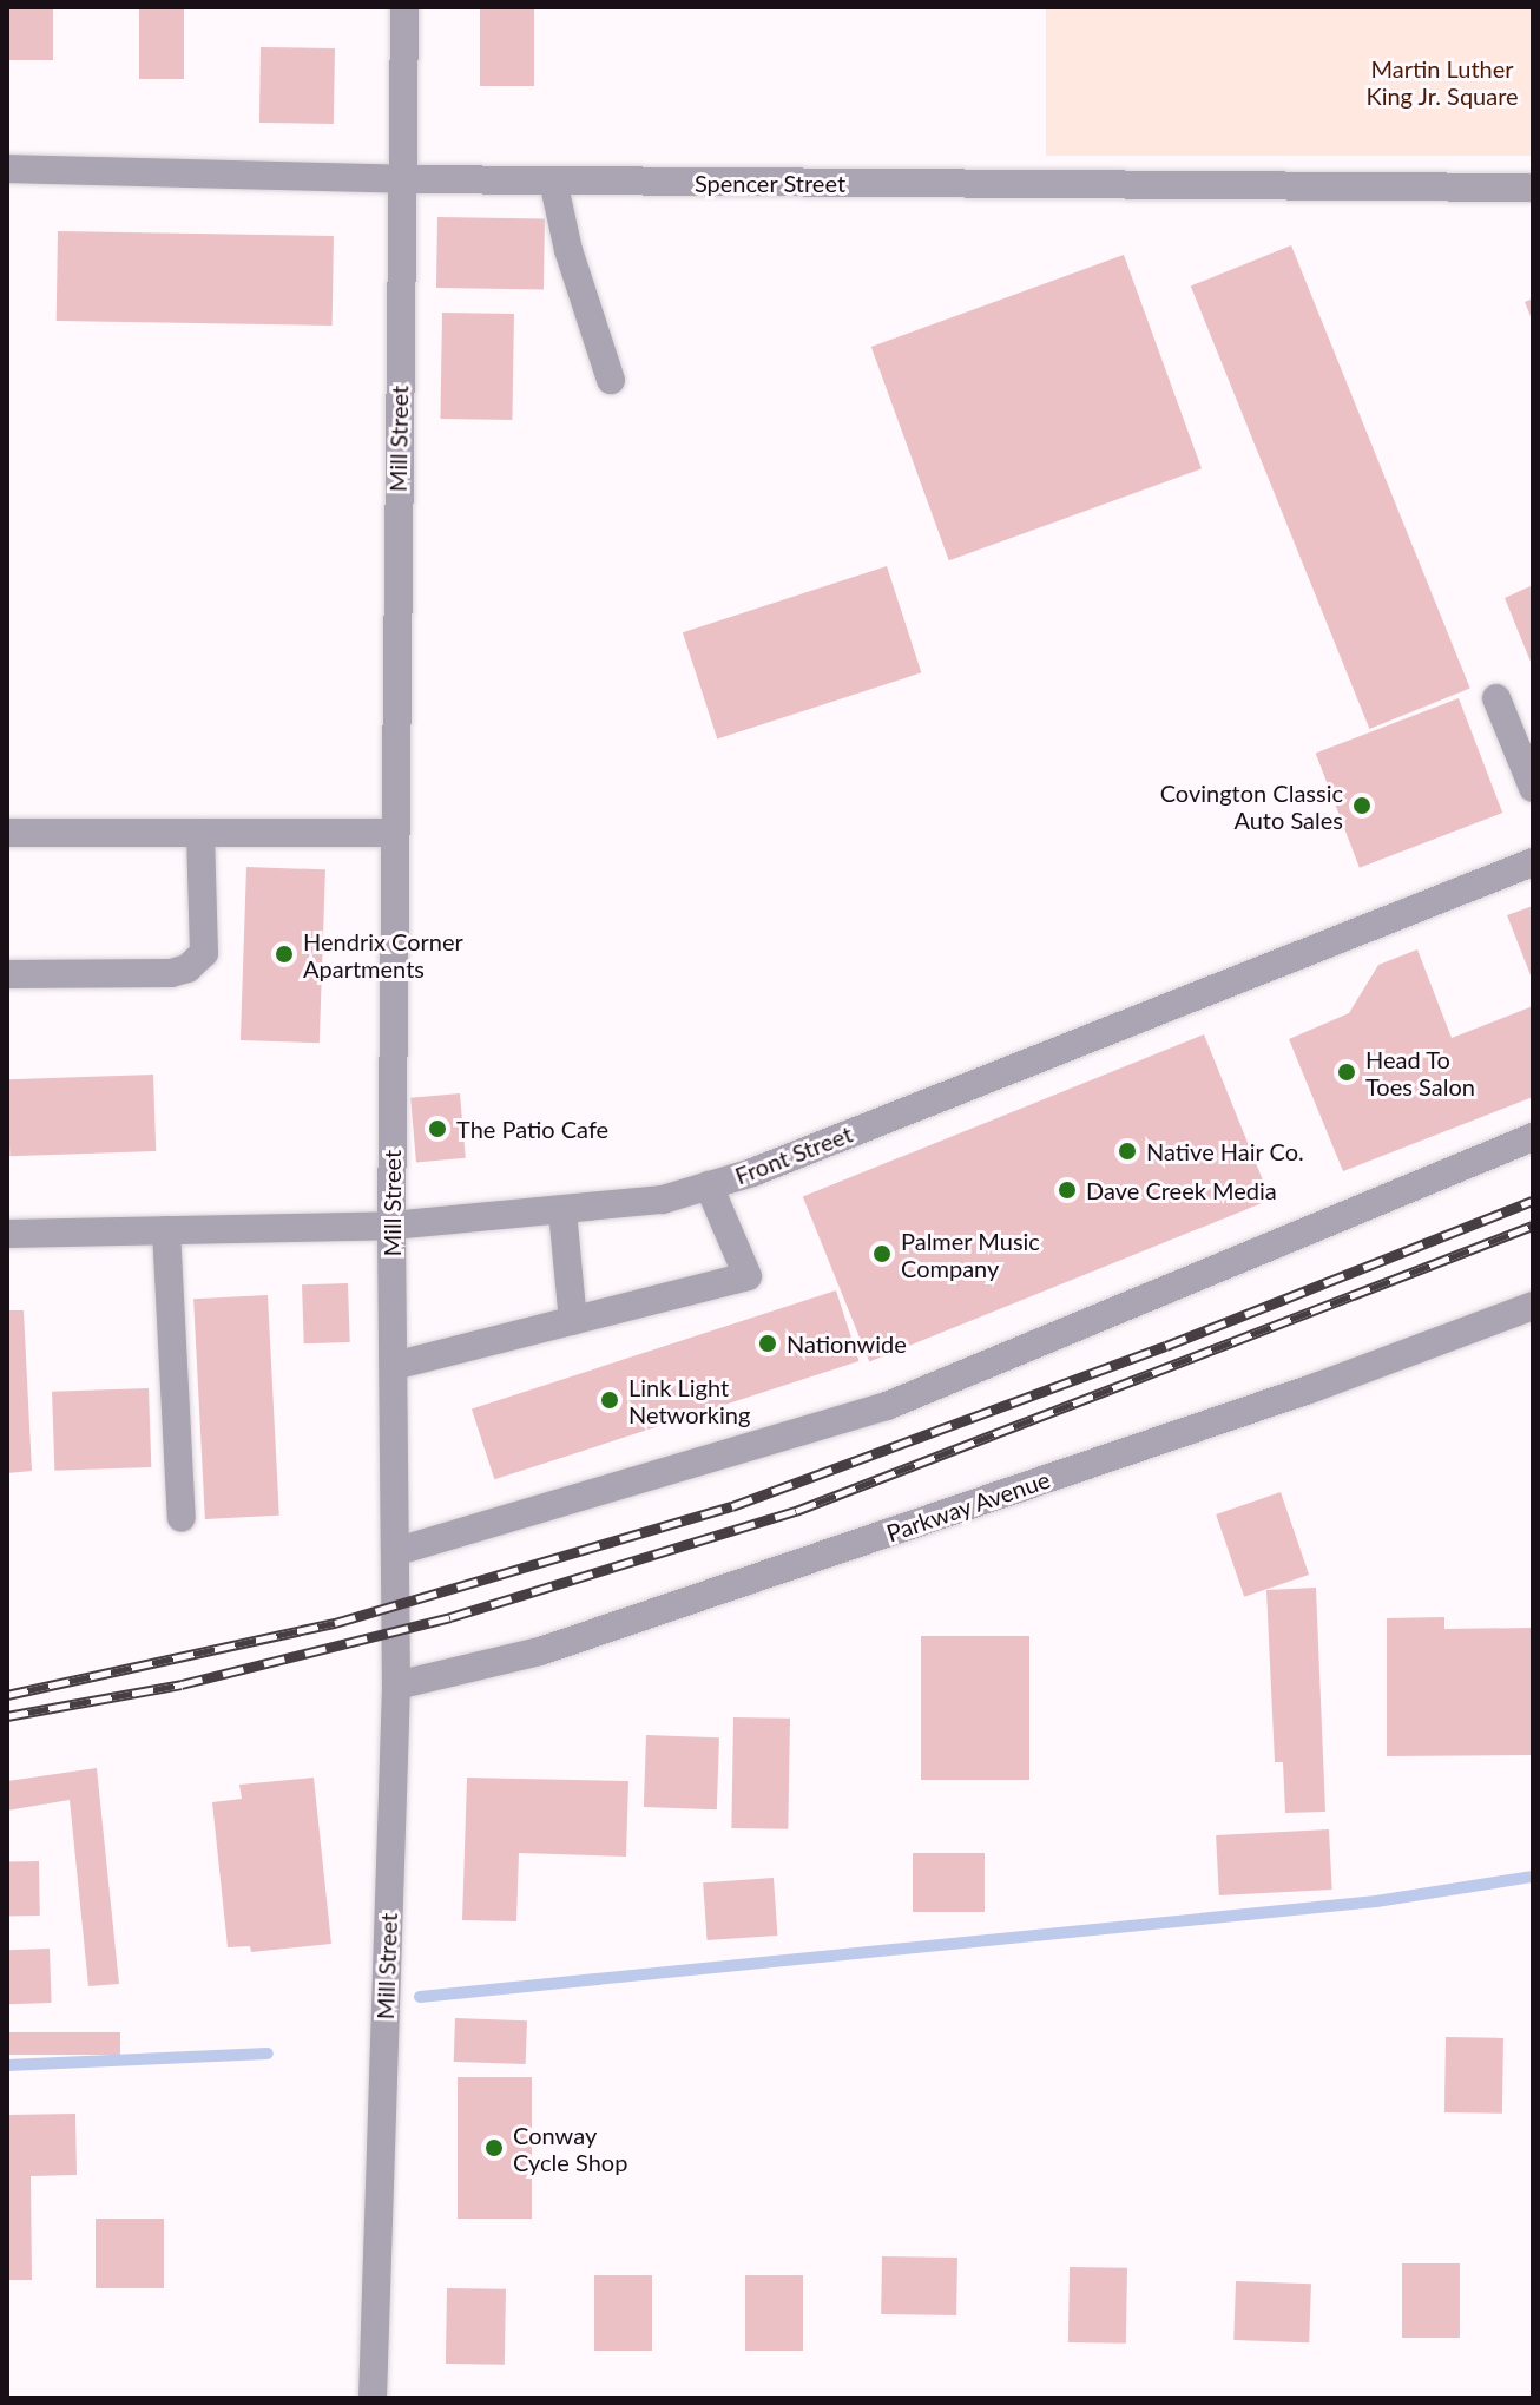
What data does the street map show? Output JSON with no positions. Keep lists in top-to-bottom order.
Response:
{
  "streets": {
    "street": [
      "Spencer Street",
      "Mill Street",
      "Front Street",
      "Parkway Avenue"
    ]
  },
  "crossings": [
    ["Spencer Street", "Mill Street"],
    ["Mill Street", "Front Street"],
    ["Mill Street", "Parkway Avenue"]
  ],
  "parks": ["Martin Luther King Jr. Square"],
  "places": [
    "Covington Classic Auto Sales",
    "Hendrix Corner Apartments",
    "Head To Toes Salon",
    "The Patio Cafe",
    "Native Hair Co.",
    "Dave Creek Media",
    "Palmer Music Company",
    "Nationwide",
    "Link Light Networking",
    "Conway Cycle Shop"
  ]
}
